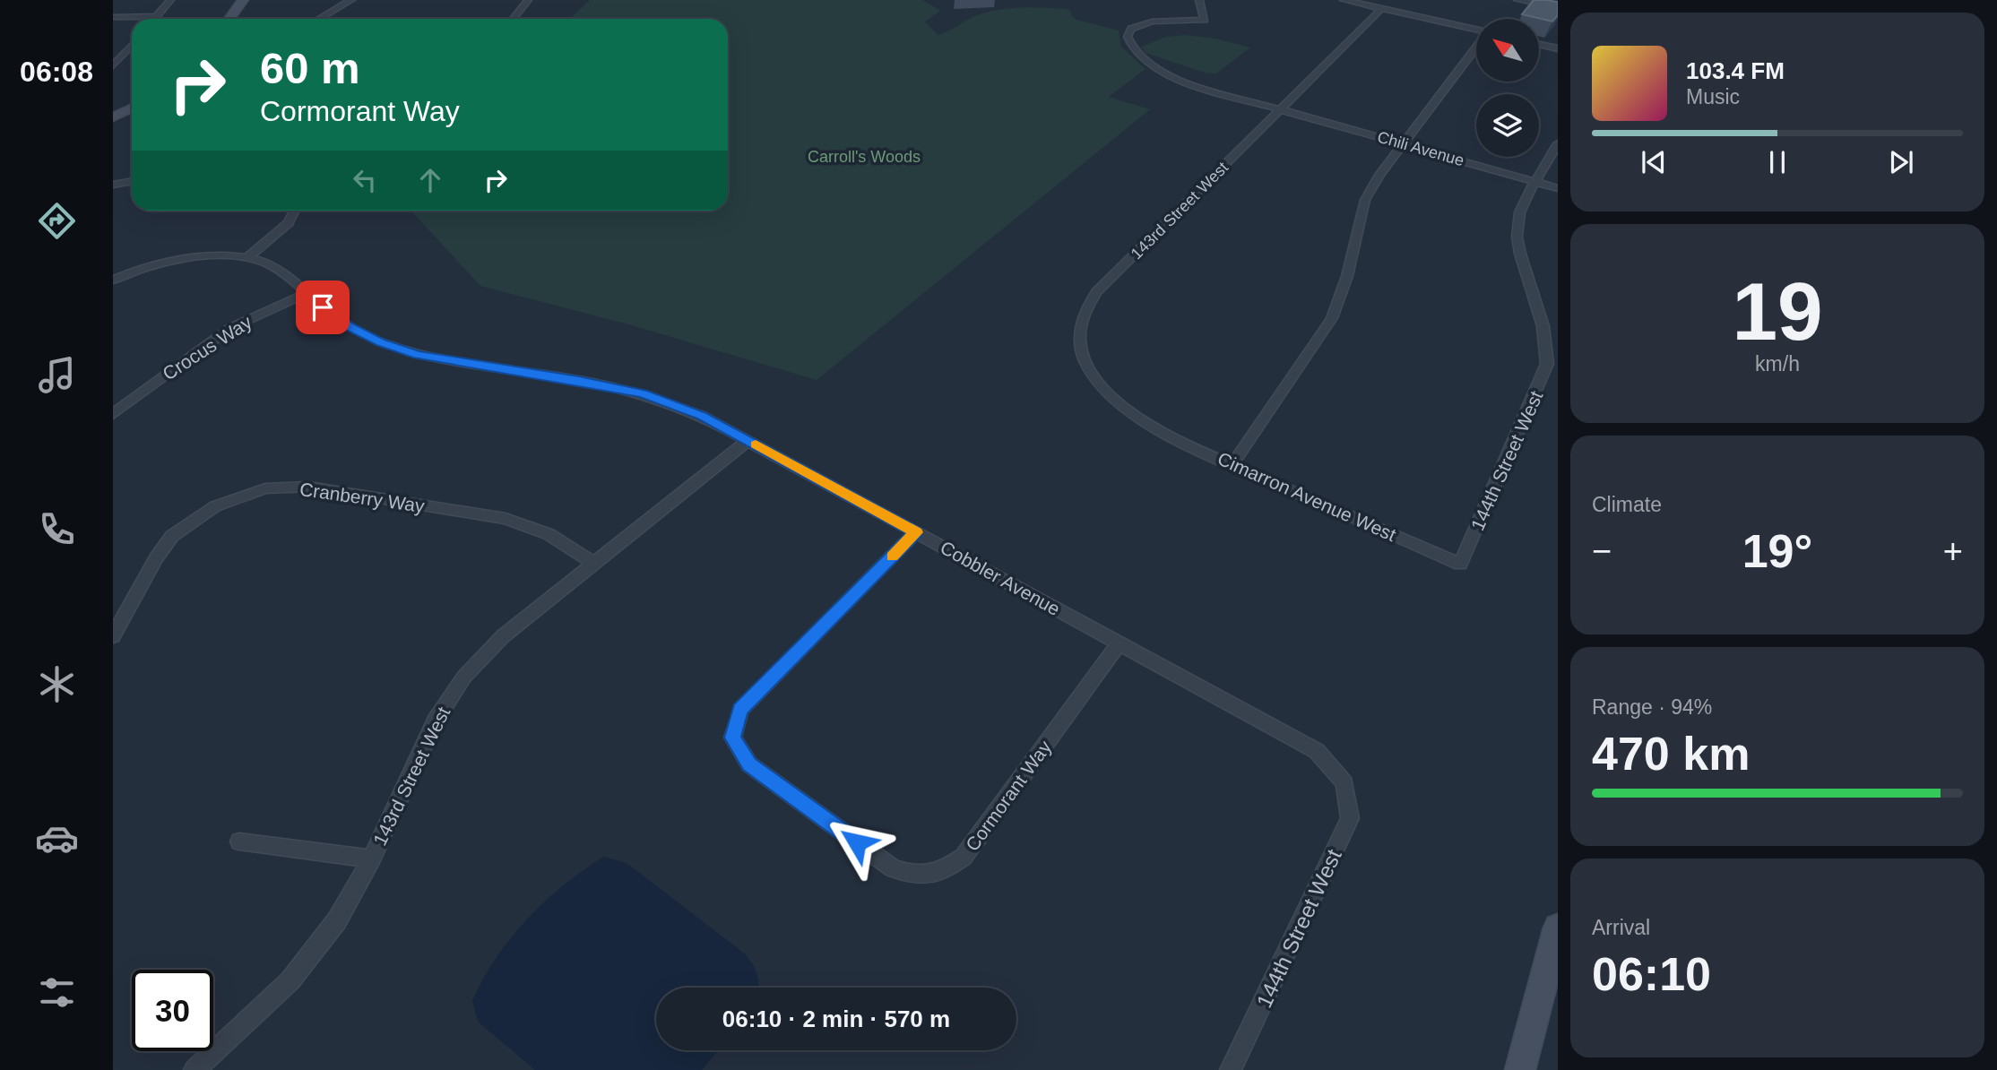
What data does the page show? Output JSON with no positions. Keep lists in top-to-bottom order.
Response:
{
  "streets": {
    "street": [
      "Chili Avenue",
      "143rd Street West",
      "Crocus Way",
      "144th Street West",
      "Cimarron Avenue West",
      "Cranberry Way",
      "Cobbler Avenue",
      "Cormorant Way"
    ]
  },
  "crossings": [
    ["Chili Avenue", "143rd Street West"],
    ["Chili Avenue", "144th Street West"],
    ["143rd Street West", "Cimarron Avenue West"],
    ["143rd Street West", "Cranberry Way"],
    ["143rd Street West", "Cobbler Avenue"],
    ["Crocus Way", "Cobbler Avenue"],
    ["144th Street West", "Cimarron Avenue West"],
    ["144th Street West", "Cobbler Avenue"],
    ["Cobbler Avenue", "Cormorant Way"]
  ],
  "parks": ["Carroll's Woods"],
  "north": "top left",
  "page": {
    "tabs": "06:08",
    "turn": ["60 m", "Cormorant Way"],
    "song": ["103.4 FM", "Music"],
    "tile": [
      ["19", "km/h"],
      "Climate",
      ["Range · 94%", "470 km"],
      ["Arrival", "06:10"]
    ],
    "heat": ["−", "19°", "+"],
    "limit": "30",
    "trip": "06:10 · 2 min · 570 m"
  }
}
